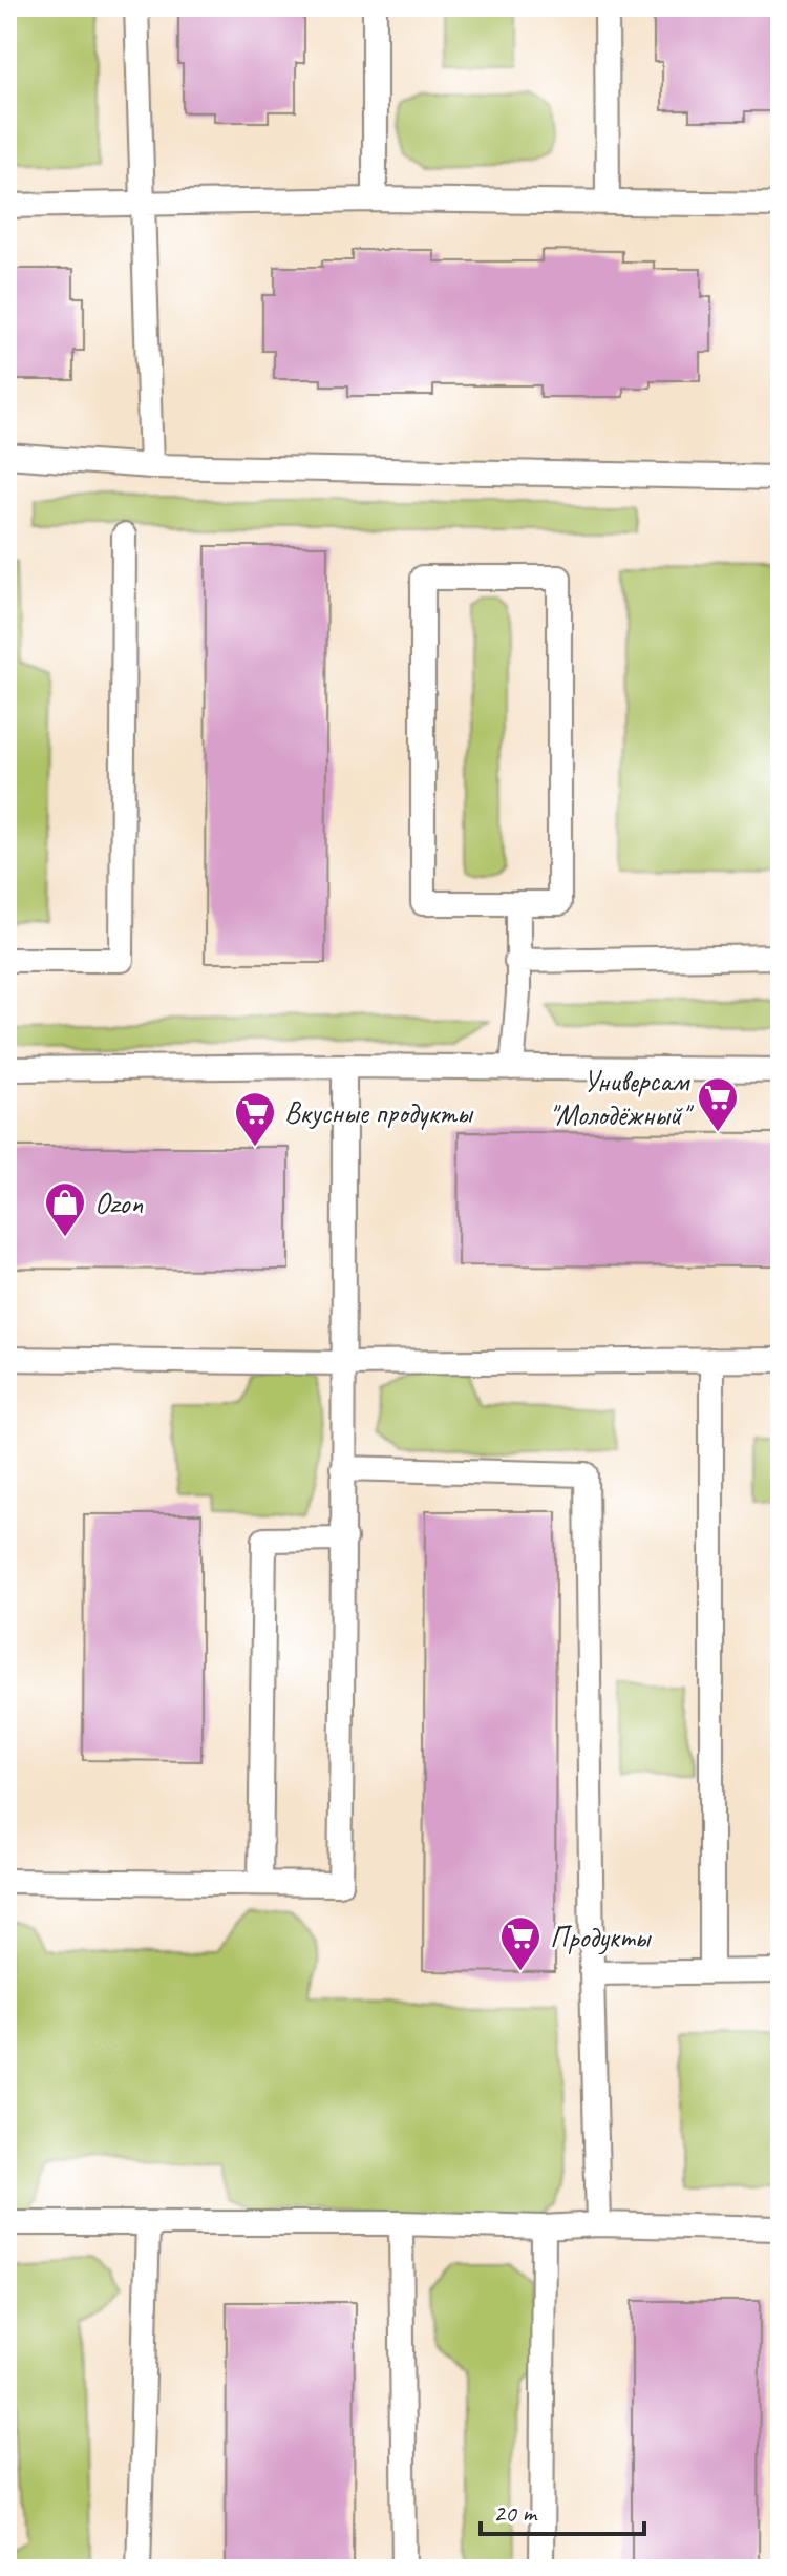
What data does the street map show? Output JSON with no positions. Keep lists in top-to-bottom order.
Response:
{
  "places": {
    "supermarket": ["Универсам \"Молодёжный\"", "Вкусные продукты", "Продукты"],
    "shop": ["Ozon"]
  },
  "scale_bar": "20 m"
}
